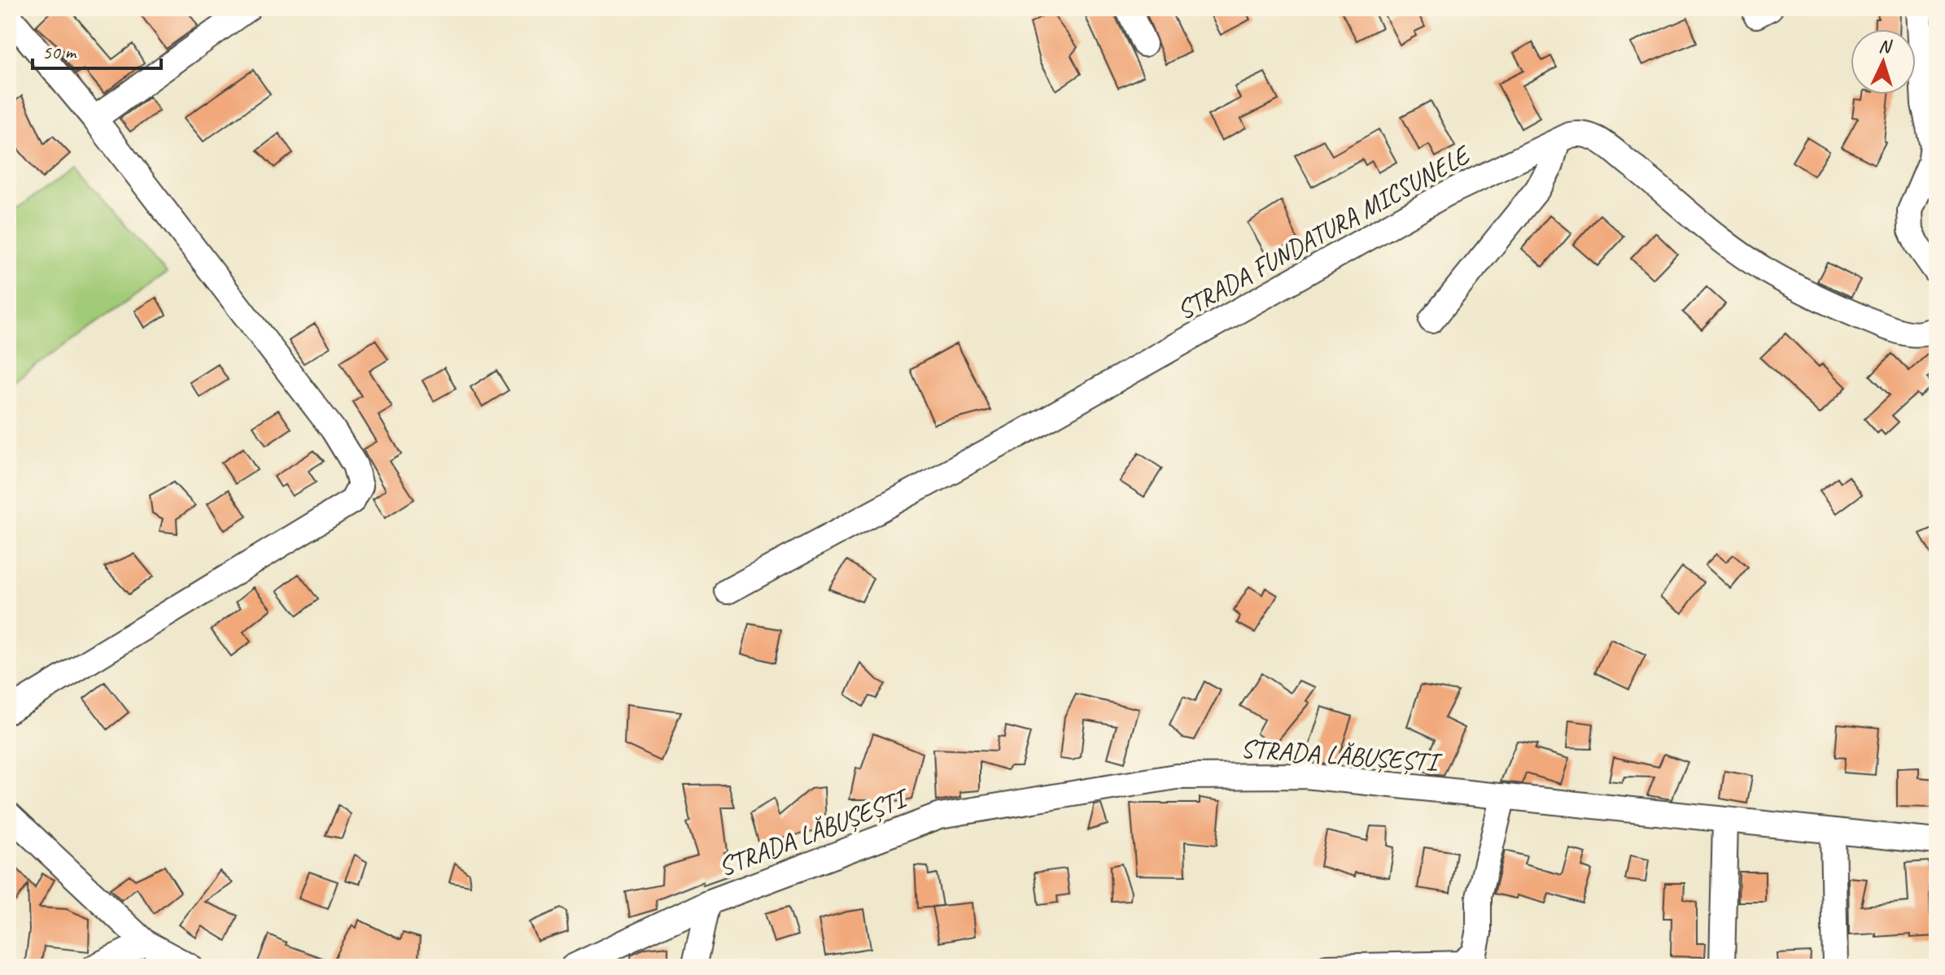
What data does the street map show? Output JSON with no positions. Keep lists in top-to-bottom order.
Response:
{
  "streets": {
    "street": ["STRADA FUNDATURA MICSUNELE", "STRADA LĂBUȘEȘTI"]
  },
  "scale_bar": "50 m",
  "north": "top"
}
